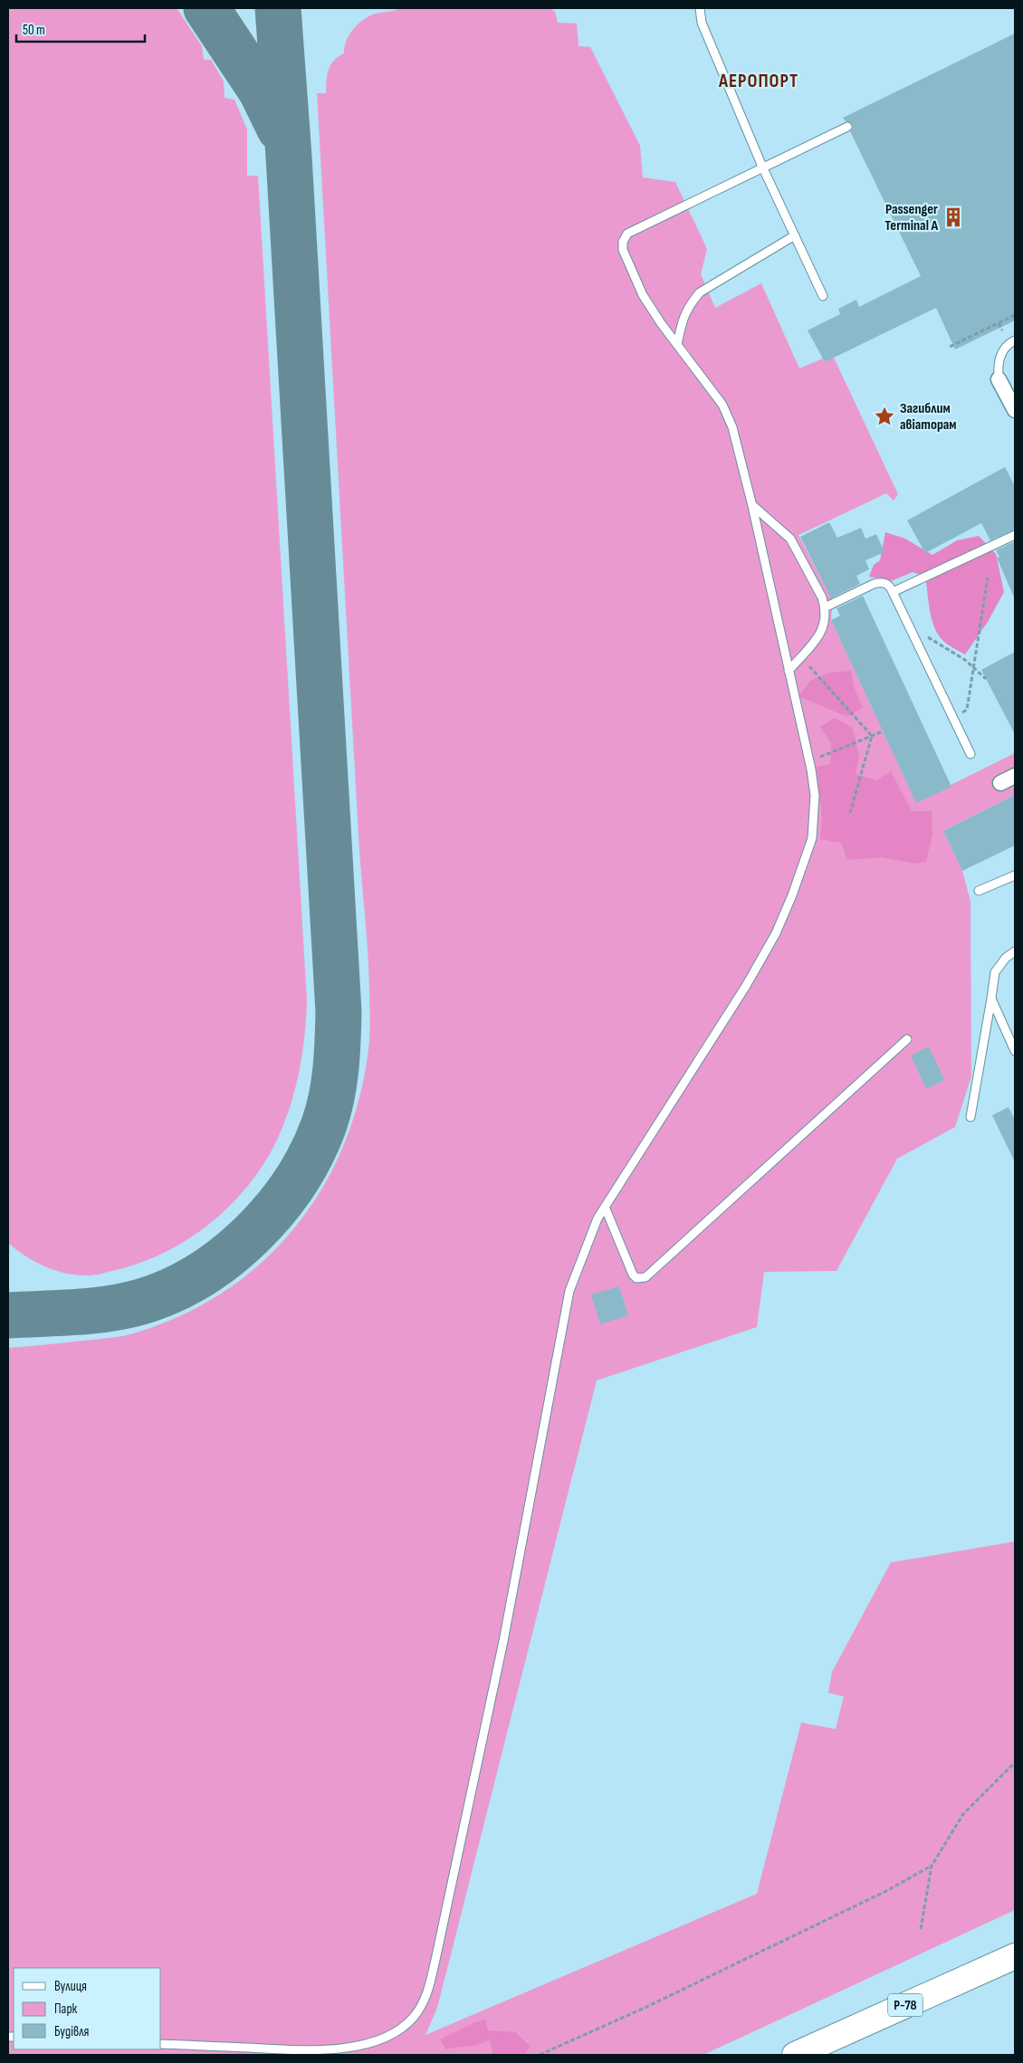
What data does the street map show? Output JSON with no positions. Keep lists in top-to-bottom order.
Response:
{
  "streets": {
    "highway": ["Р-78"]
  },
  "districts": ["АЕРОПОРТ"],
  "places": {
    "building": ["Passenger Terminal A"],
    "place": ["Загиблим авіаторам"]
  },
  "legend": ["Вулиця", "Парк", "Будівля"],
  "scale_bar": "50 m"
}
